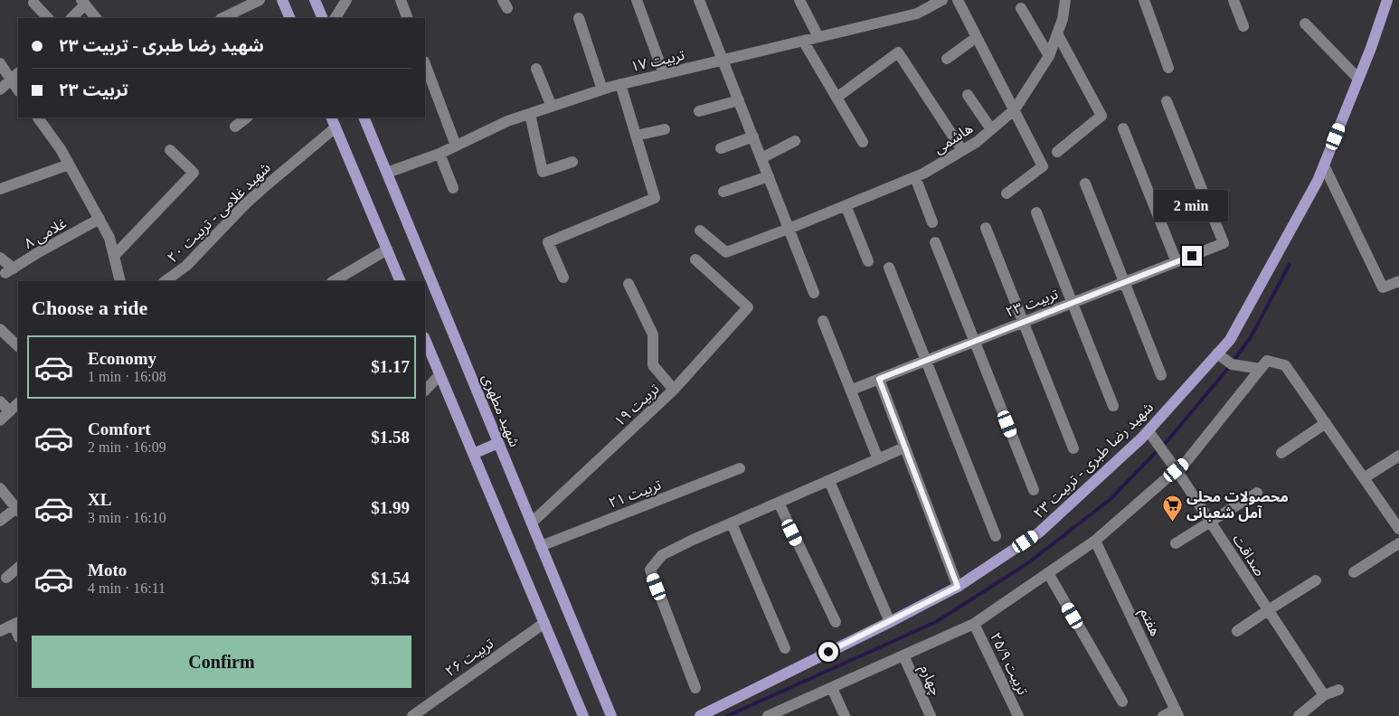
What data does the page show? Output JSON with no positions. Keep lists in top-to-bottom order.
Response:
{
  "streets": {
    "main road": ["شهید مطهری", "شهید رضا طبری - تربیت ۲۳"],
    "street": [
      "تربیت ۱۷",
      "هاشمی",
      "شهید غلامی - تربیت ۲۰",
      "غلامی ۸",
      "تربیت ۲۳",
      "تربیت ۱۹",
      "تربیت ۲۱",
      "صداقت",
      "هفتم",
      "تربیت ۲۶",
      "تربیت ۲۵/۹",
      "چهارم"
    ]
  },
  "crossings": [
    ["تربیت ۱۷", "شهید مطهری"],
    ["تربیت ۱۹", "شهید مطهری"],
    ["شهید مطهری", "تربیت ۲۱"],
    ["شهید رضا طبری - تربیت ۲۳", "صداقت"]
  ],
  "places": {
    "supermarket": ["محصولات محلی آمل شعبانی"]
  },
  "page": {
    "banner": ["شهید رضا طبری - تربیت ۲۳", "تربیت ۲۳"],
    "bubble": "2 min",
    "heading": "Choose a ride",
    "list": [
      {
        "name": "Economy",
        "note": "1 min · 16:08",
        "value": "$1.17"
      },
      {
        "name": "Comfort",
        "note": "2 min · 16:09",
        "value": "$1.58"
      },
      {
        "name": "XL",
        "note": "3 min · 16:10",
        "value": "$1.99"
      },
      {
        "name": "Moto",
        "note": "4 min · 16:11",
        "value": "$1.54"
      }
    ],
    "buttons": "Confirm"
  }
}
